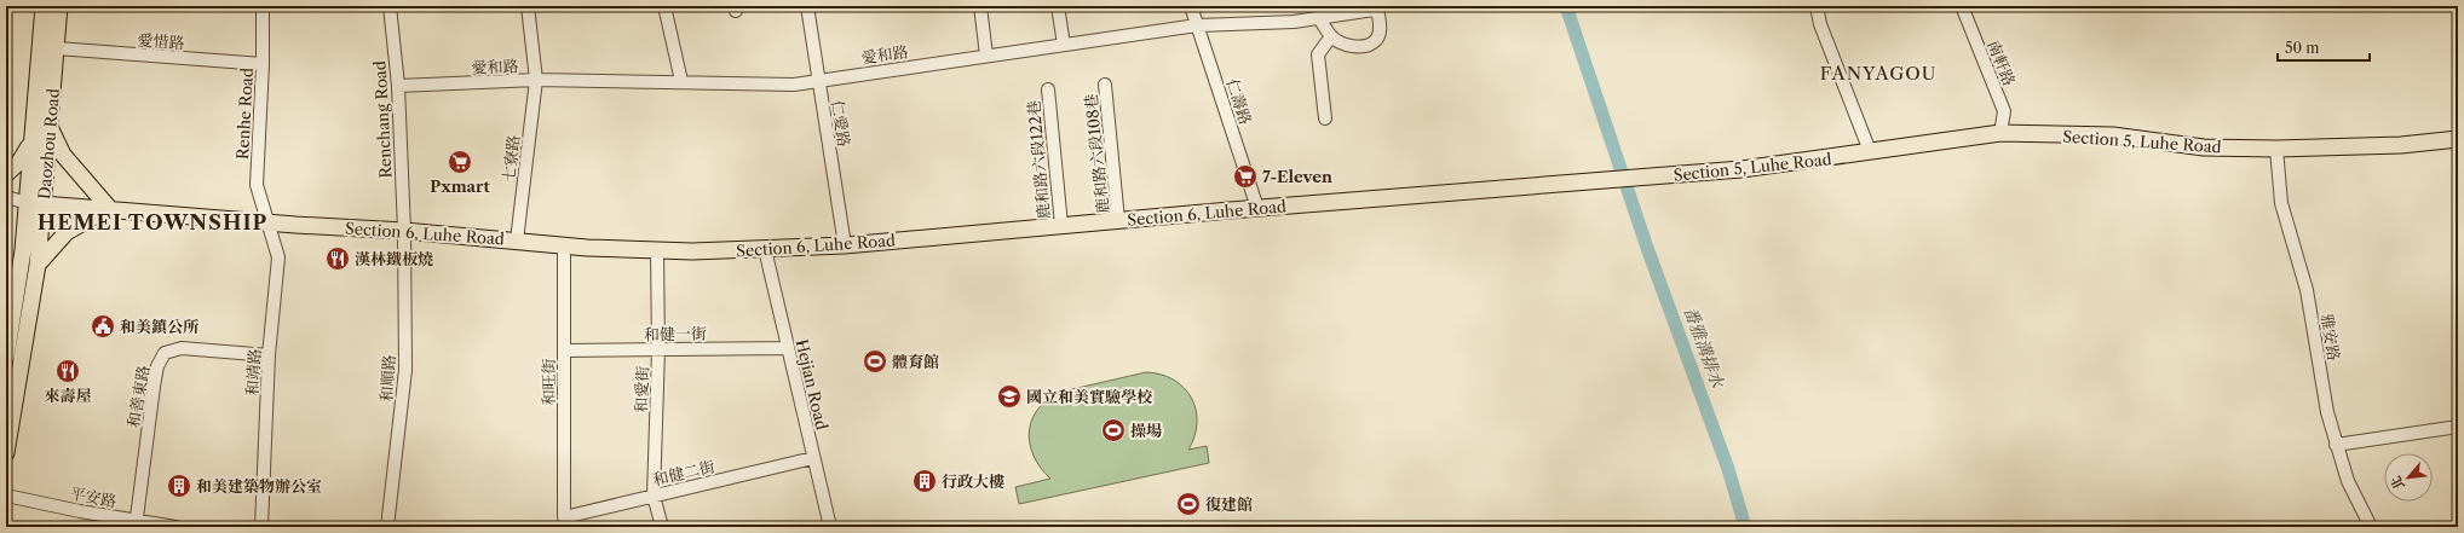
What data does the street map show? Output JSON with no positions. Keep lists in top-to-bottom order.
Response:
{
  "streets": {
    "main road": ["Section 5, Luhe Road", "Daozhou Road", "Section 6, Luhe Road"],
    "street": [
      "愛惜路",
      "愛和路",
      "南軒路",
      "仁壽路",
      "Renhe Road",
      "Renchang Road",
      "仁愛路",
      "鹿和路六段108巷",
      "七寮路",
      "鹿和路六段122巷",
      "和健一街",
      "雅安路",
      "和靖路",
      "和順路",
      "和旺街",
      "Hejian Road",
      "和愛街",
      "和善東路",
      "和健二街",
      "平安路"
    ]
  },
  "crossings": [
    ["愛惜路", "Renhe Road"],
    ["愛惜路", "Daozhou Road"],
    ["愛和路", "仁壽路"],
    ["愛和路", "Renchang Road"],
    ["愛和路", "仁愛路"],
    ["愛和路", "七寮路"],
    ["南軒路", "Section 5, Luhe Road"],
    ["仁壽路", "Section 6, Luhe Road"],
    ["Renhe Road", "Section 6, Luhe Road"],
    ["Renhe Road", "和靖路"],
    ["Renchang Road", "Section 6, Luhe Road"],
    ["Renchang Road", "和順路"],
    ["仁愛路", "Section 6, Luhe Road"],
    ["Section 5, Luhe Road", "Section 6, Luhe Road"],
    ["Section 5, Luhe Road", "雅安路"],
    ["Daozhou Road", "Section 6, Luhe Road"],
    ["鹿和路六段108巷", "Section 6, Luhe Road"],
    ["七寮路", "Section 6, Luhe Road"],
    ["鹿和路六段122巷", "Section 6, Luhe Road"],
    ["Section 6, Luhe Road", "和靖路"],
    ["Section 6, Luhe Road", "和順路"],
    ["Section 6, Luhe Road", "和旺街"],
    ["Section 6, Luhe Road", "Hejian Road"],
    ["Section 6, Luhe Road", "和愛街"],
    ["和健一街", "和旺街"],
    ["和健一街", "Hejian Road"],
    ["和健一街", "和愛街"],
    ["和靖路", "和善東路"],
    ["和旺街", "和健二街"],
    ["Hejian Road", "和健二街"],
    ["和愛街", "和健二街"],
    ["和善東路", "平安路"]
  ],
  "districts": ["FANYAGOU", "HEMEI TOWNSHIP"],
  "water": ["番雅溝排水"],
  "places": {
    "supermarket": ["Pxmart", "7-Eleven"],
    "restaurant": ["漢林鐵板燒", "來壽屋"],
    "public building": ["和美鎮公所"],
    "sports": ["體育館", "操場", "復建館"],
    "school or university": ["國立和美實驗學校"],
    "building": ["行政大樓", "和美建築物辦公室"]
  },
  "scale_bar": "50 m",
  "north": "bottom left"
}
